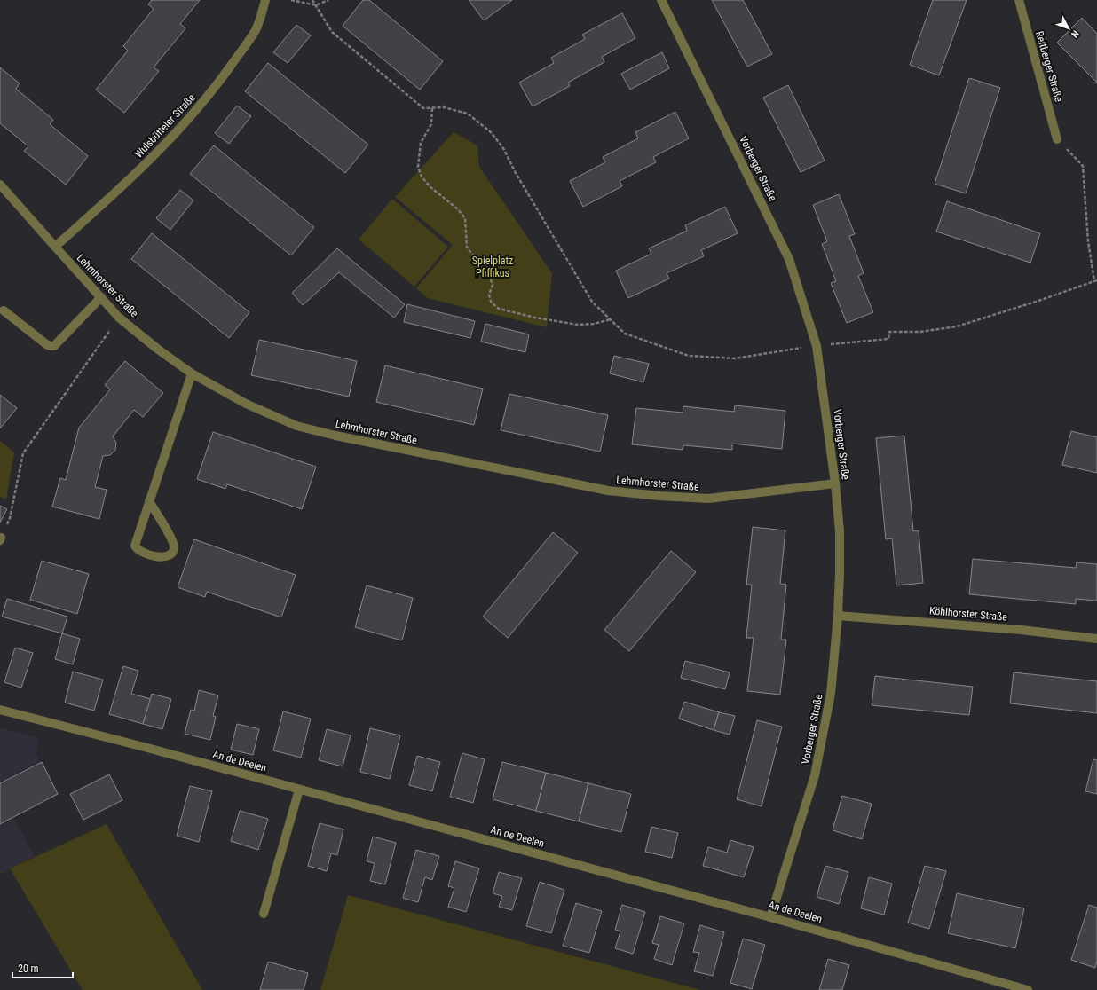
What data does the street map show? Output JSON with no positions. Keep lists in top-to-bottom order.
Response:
{
  "streets": {
    "street": [
      "Reitberger Straße",
      "Wulsbütteler Straße",
      "Vorberger Straße",
      "Lehmhorster Straße",
      "Köhlhorster Straße",
      "An de Deelen"
    ]
  },
  "crossings": [
    ["Wulsbütteler Straße", "Lehmhorster Straße"],
    ["Vorberger Straße", "Lehmhorster Straße"],
    ["Vorberger Straße", "Köhlhorster Straße"],
    ["Vorberger Straße", "An de Deelen"]
  ],
  "parks": ["Spielplatz Pfiffikus"],
  "scale_bar": "20 m",
  "north": "bottom right"
}
